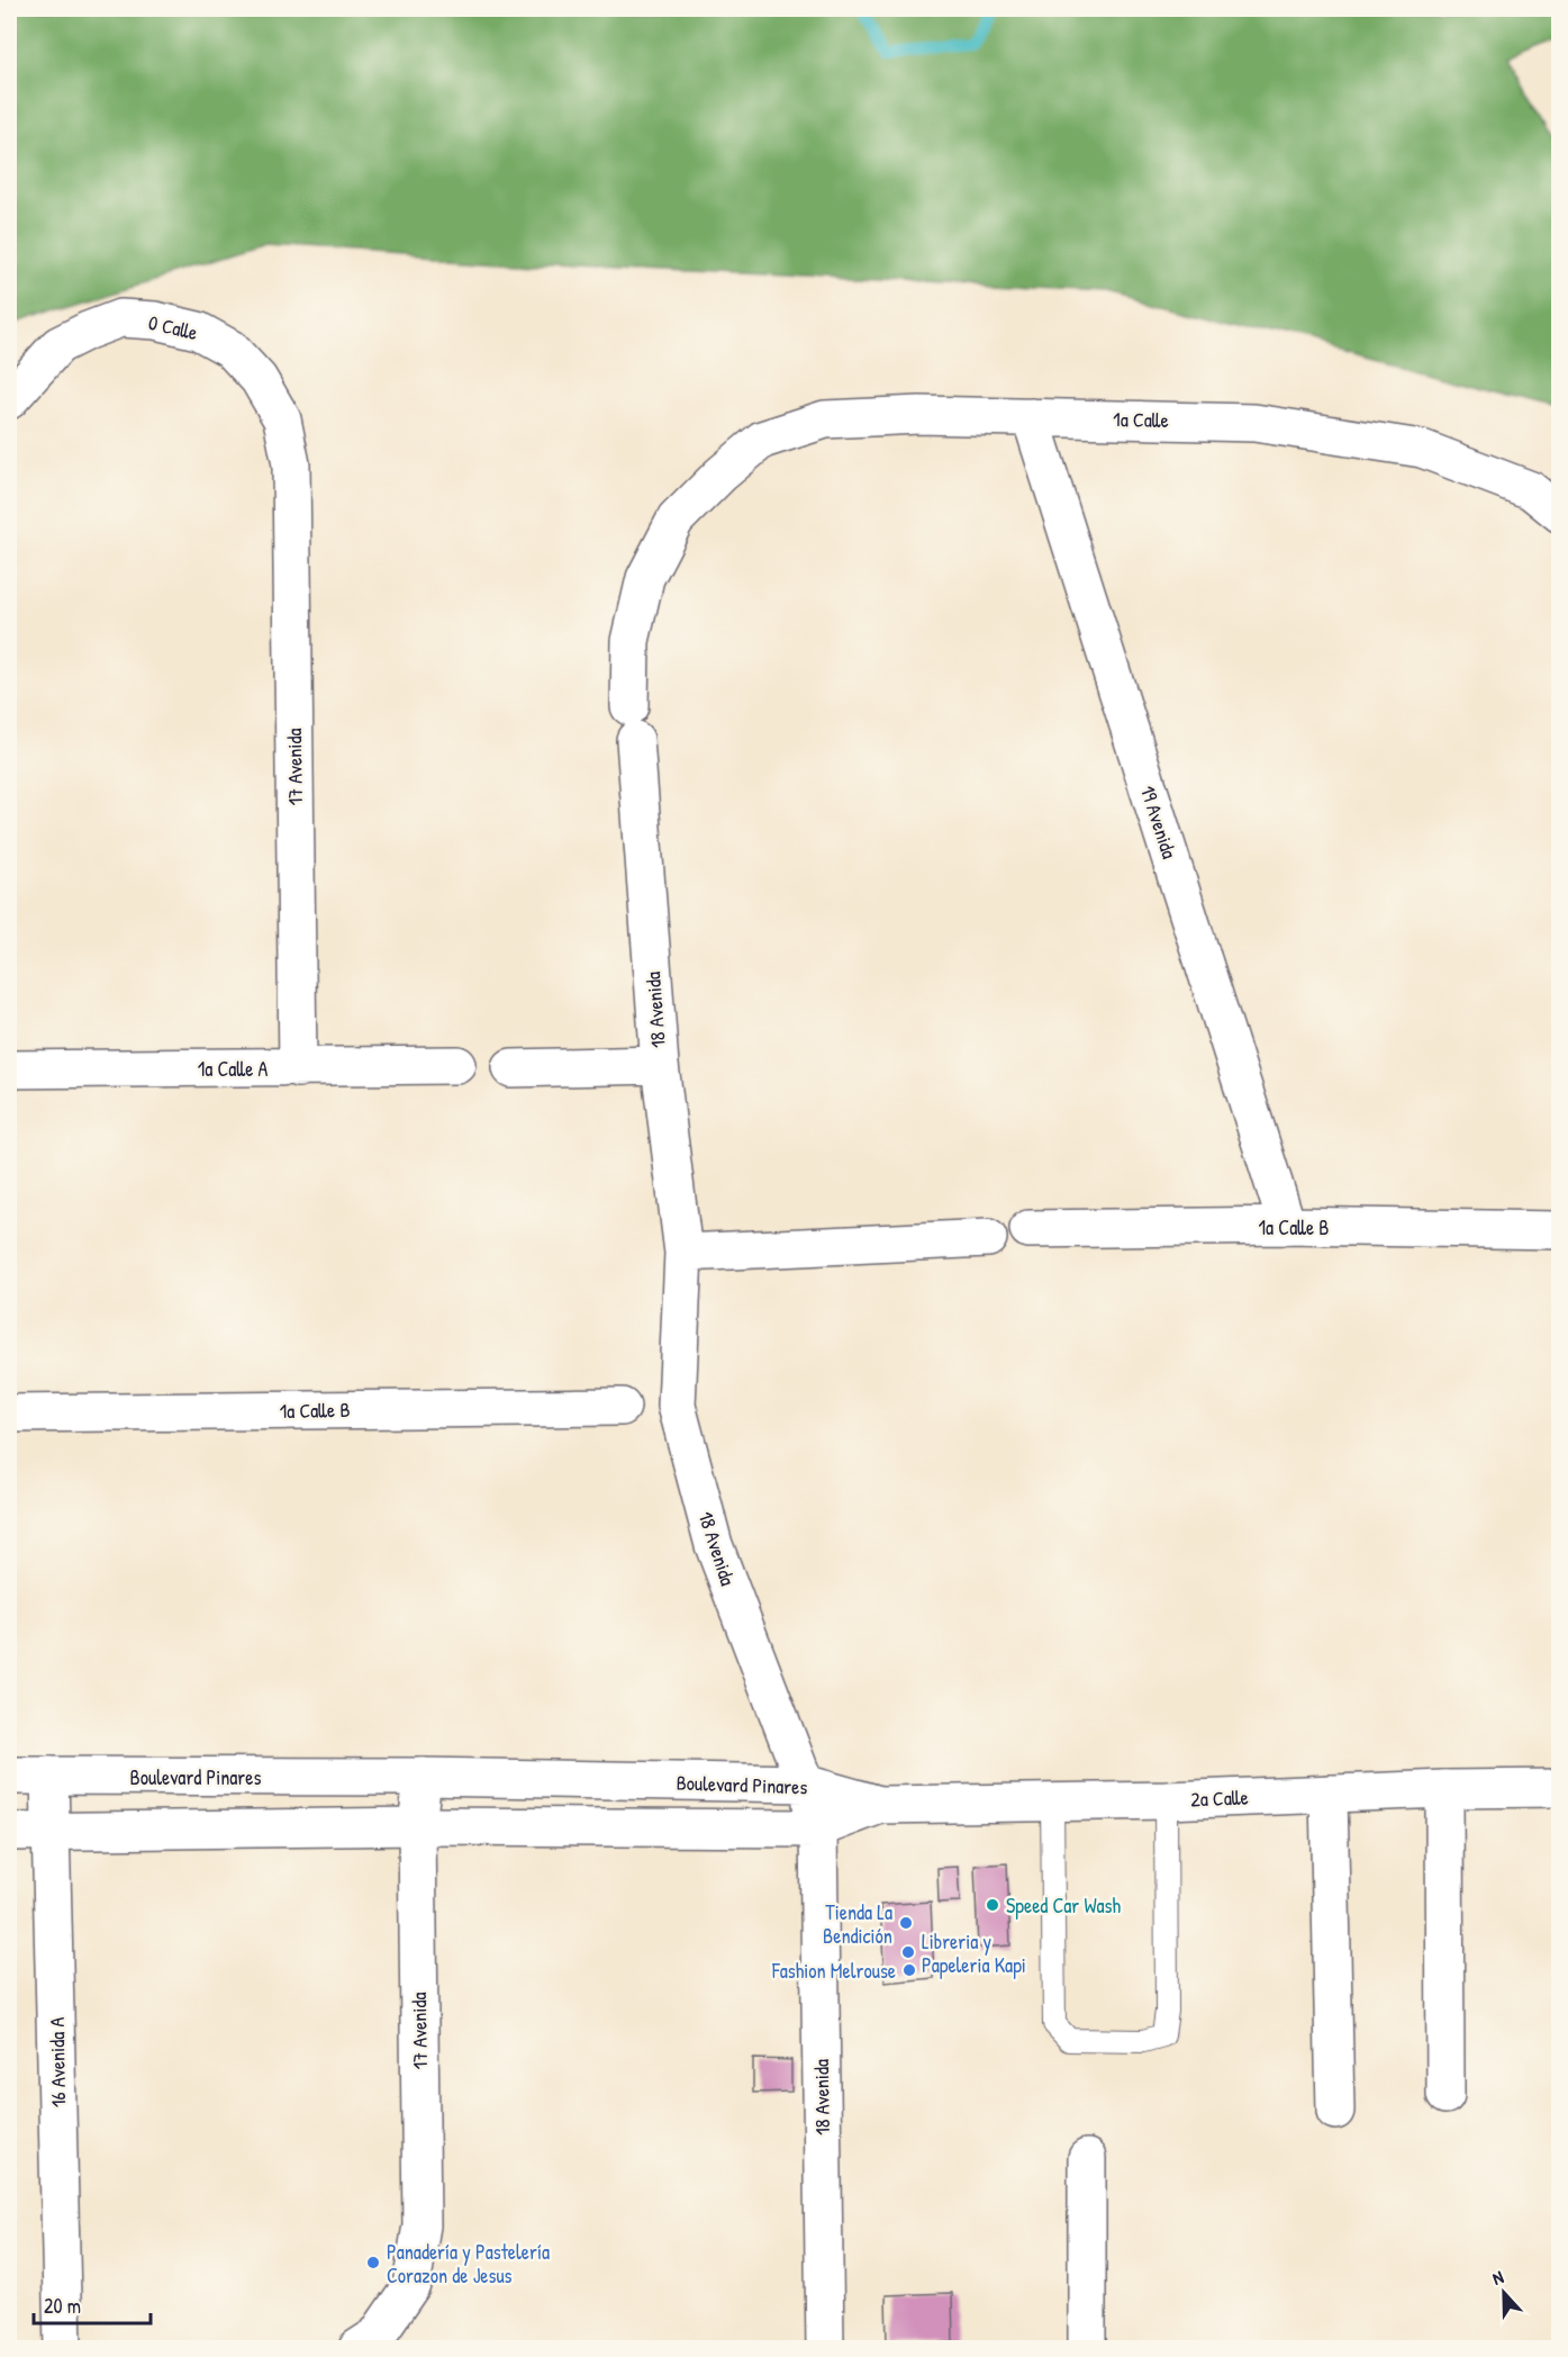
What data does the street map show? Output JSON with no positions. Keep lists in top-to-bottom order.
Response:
{
  "streets": {
    "street": [
      "0 Calle",
      "1a Calle",
      "17 Avenida",
      "19 Avenida",
      "18 Avenida",
      "1a Calle A",
      "1a Calle B",
      "Boulevard Pinares",
      "2a Calle",
      "16 Avenida A"
    ]
  },
  "crossings": [
    ["0 Calle", "17 Avenida"],
    ["1a Calle", "19 Avenida"],
    ["1a Calle", "18 Avenida"],
    ["17 Avenida", "1a Calle A"],
    ["17 Avenida", "Boulevard Pinares"],
    ["19 Avenida", "1a Calle B"],
    ["18 Avenida", "Boulevard Pinares"],
    ["Boulevard Pinares", "2a Calle"],
    ["Boulevard Pinares", "16 Avenida A"]
  ],
  "places": [
    "Speed Car Wash",
    "Tienda La Bendición",
    "Libreria y Papeleria Kapi",
    "Fashion Melrouse",
    "Panadería y Pastelería Corazon de Jesus"
  ],
  "scale_bar": "20 m",
  "north": "top"
}
